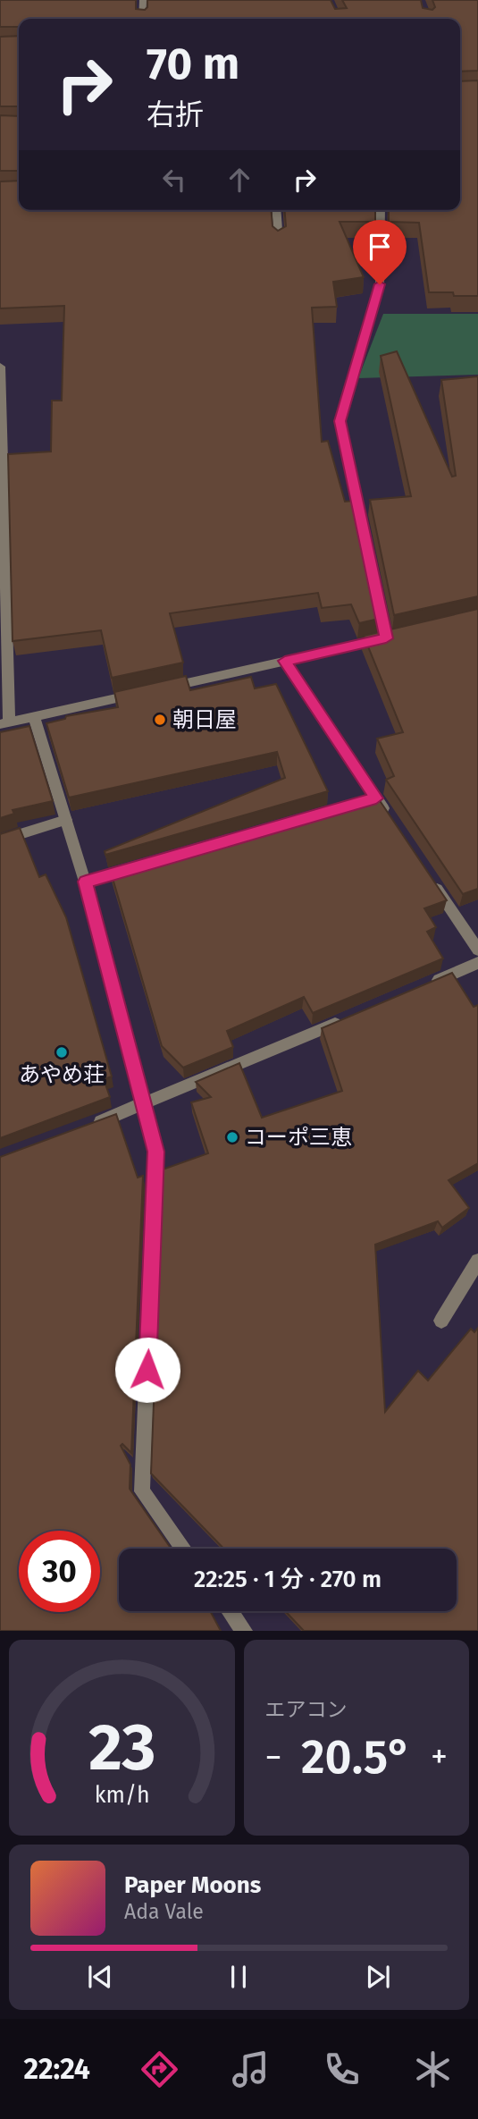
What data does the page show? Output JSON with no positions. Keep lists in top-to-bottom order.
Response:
{
  "places": ["朝日屋", "あやめ荘", "コーポ三恵"],
  "page": {
    "turn": ["70 m", "右折"],
    "limit": "30",
    "trip": "22:25 · 1 分 · 270 m",
    "tile": "エアコン",
    "heat": ["−", "20.5°", "+"],
    "song": ["Paper Moons", "Ada Vale"],
    "tabs": "22:24",
    "gauge": ["23", "km/h"]
  }
}
